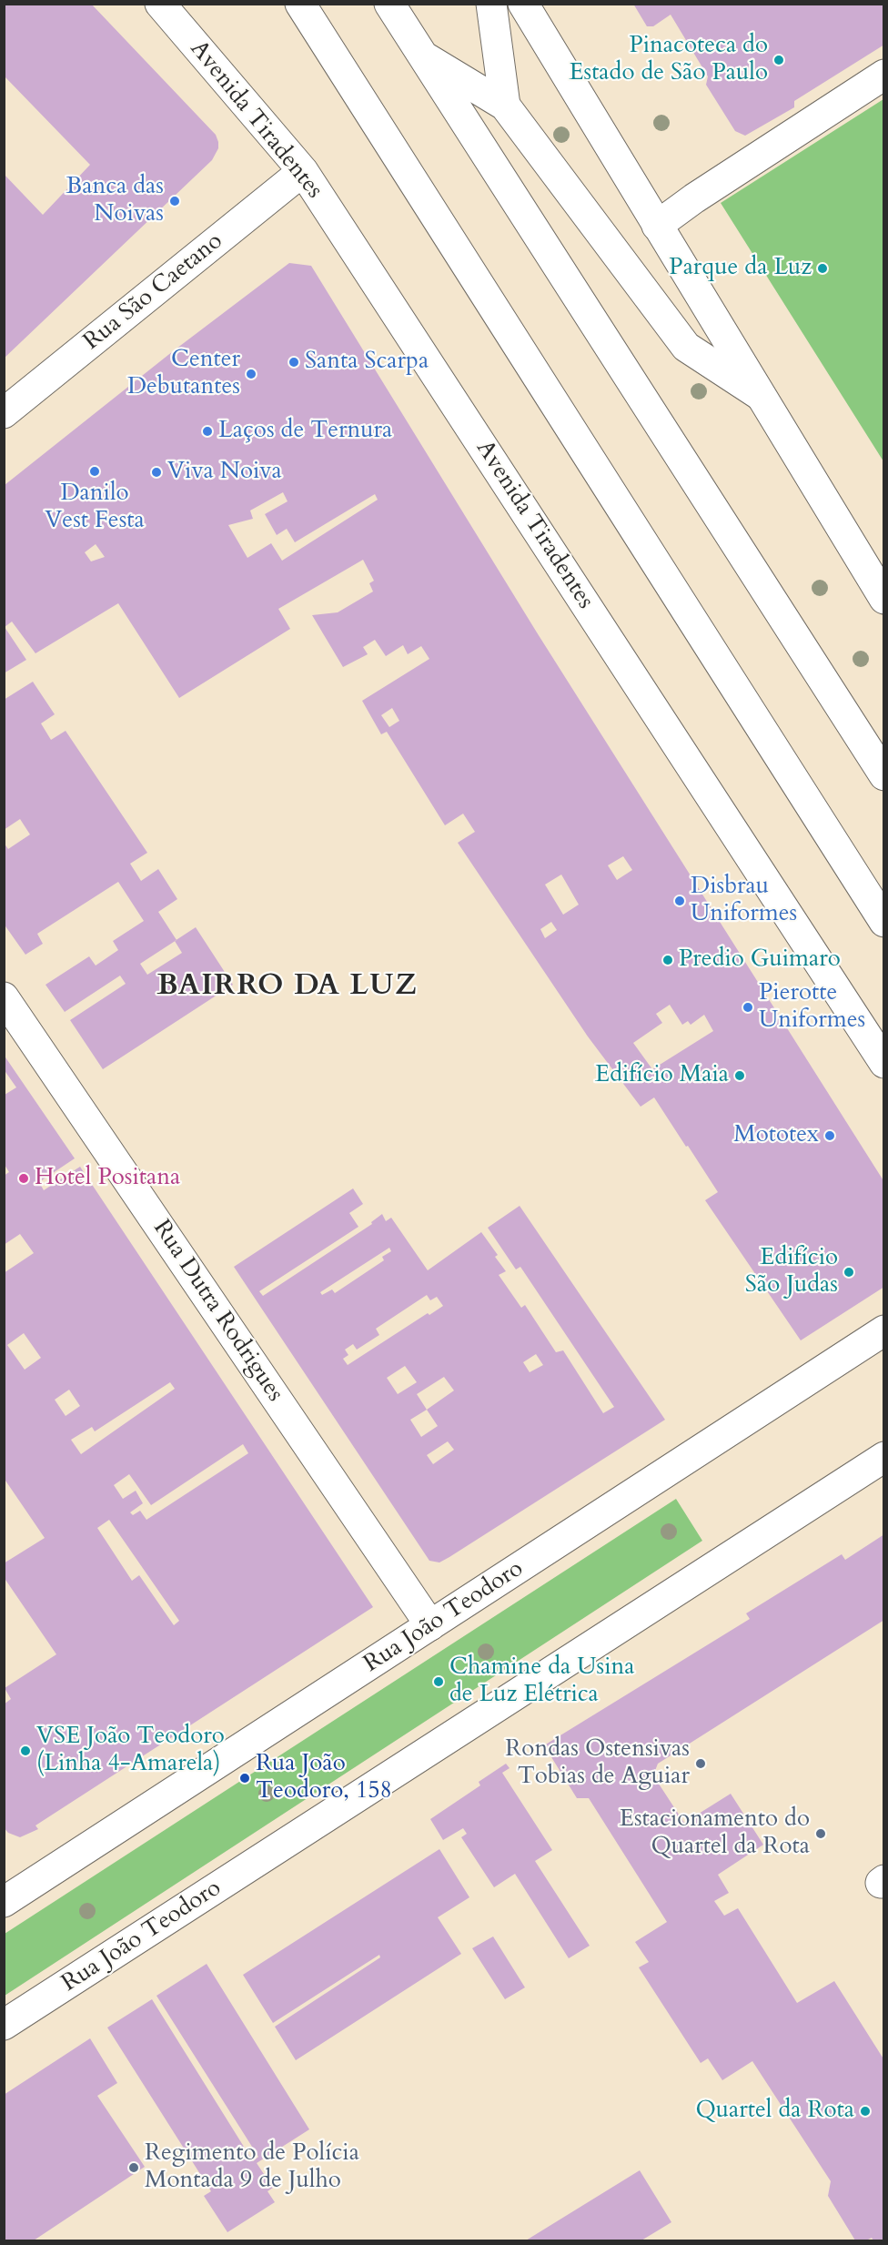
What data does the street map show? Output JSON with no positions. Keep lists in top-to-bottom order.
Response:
{
  "streets": {
    "main road": [
      "Avenida Tiradentes",
      "Rua São Caetano",
      "Rua Dutra Rodrigues",
      "Rua João Teodoro"
    ]
  },
  "crossings": [
    ["Avenida Tiradentes", "Rua São Caetano"],
    ["Rua Dutra Rodrigues", "Rua João Teodoro"]
  ],
  "districts": ["BAIRRO DA LUZ"],
  "places": [
    "Pinacoteca do Estado de São Paulo",
    "Banca das Noivas",
    "Parque da Luz",
    "Santa Scarpa",
    "Center Debutantes",
    "Laços de Ternura",
    "Danilo Vest Festa",
    "Viva Noiva",
    "Disbrau Uniformes",
    "Predio Guimaro",
    "Pierotte Uniformes",
    "Edifício Maia",
    "Mototex",
    "Hotel Positana",
    "Edifício São Judas",
    "Chamine da Usina de Luz Elétrica",
    "VSE João Teodoro (Linha 4-Amarela)",
    "Rondas Ostensivas Tobias de Aguiar",
    "Rua João Teodoro, 158",
    "Estacionamento do Quartel da Rota",
    "Quartel da Rota",
    "Regimento de Polícia Montada 9 de Julho"
  ]
}
